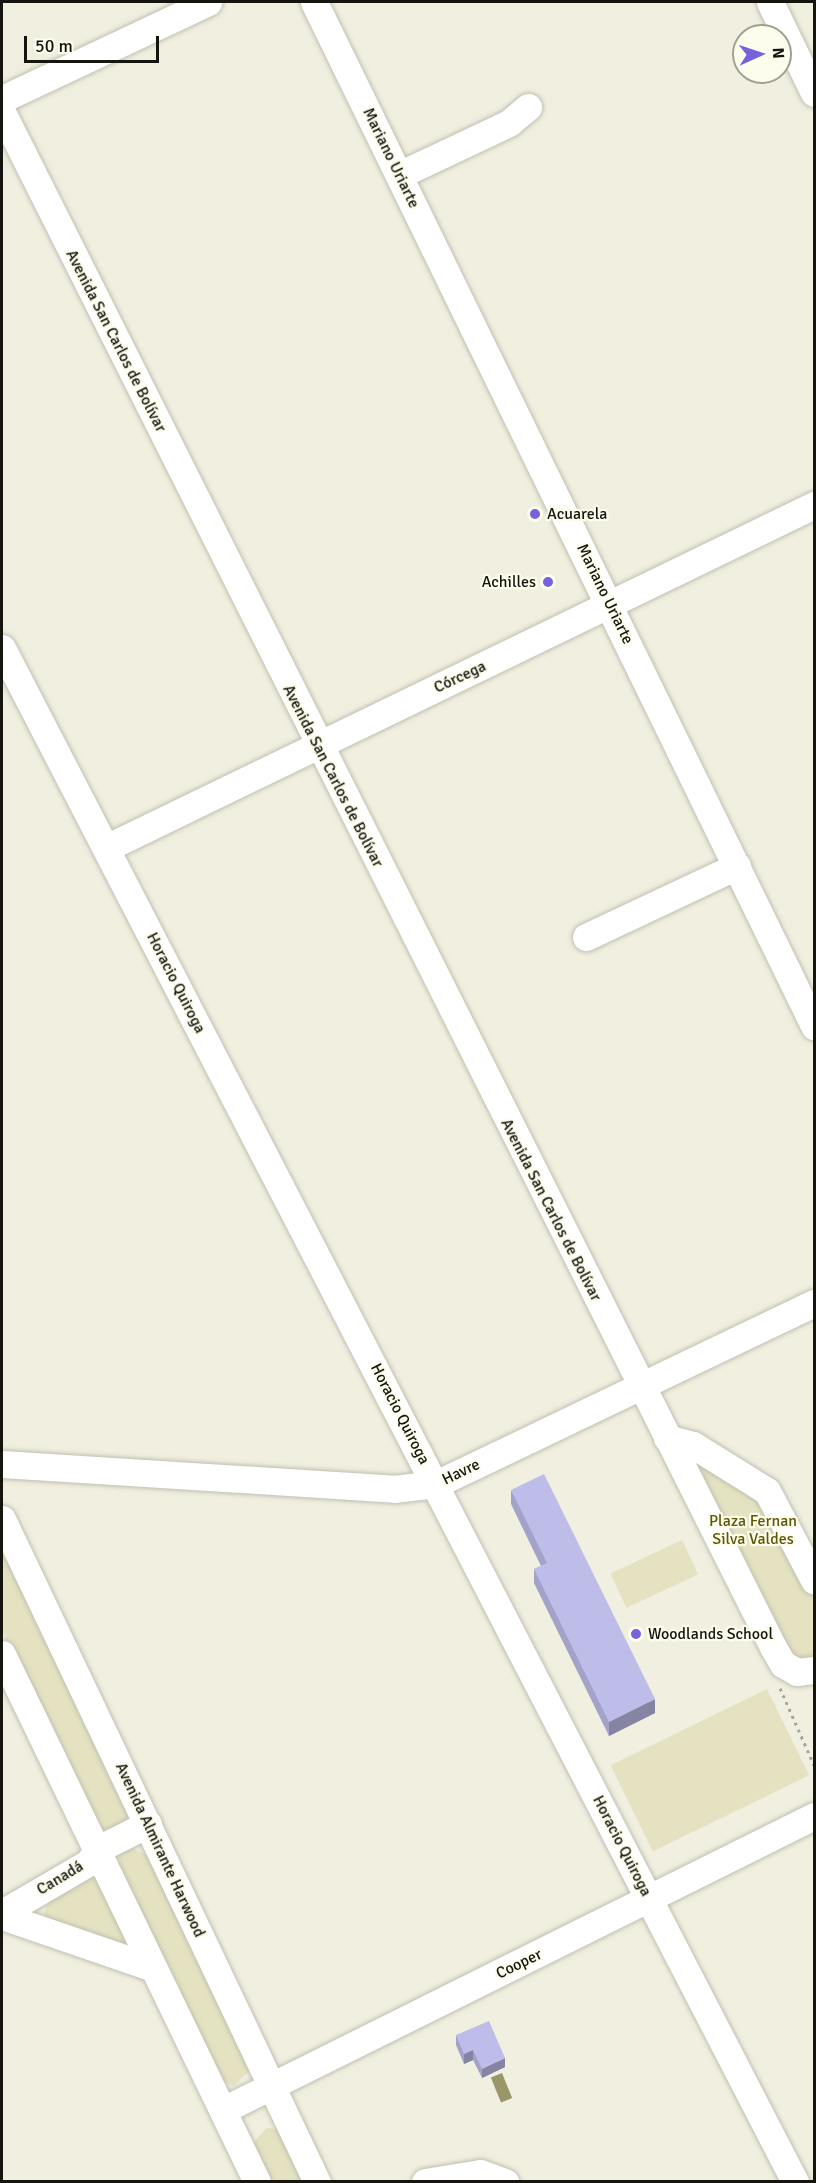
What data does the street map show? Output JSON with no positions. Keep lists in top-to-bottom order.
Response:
{
  "streets": {
    "street": [
      "Mariano Uriarte",
      "Avenida San Carlos de Bolívar",
      "Córcega",
      "Horacio Quiroga",
      "Havre",
      "Avenida Almirante Harwood",
      "Canadá",
      "Cooper"
    ]
  },
  "crossings": [
    ["Mariano Uriarte", "Córcega"],
    ["Avenida San Carlos de Bolívar", "Córcega"],
    ["Avenida San Carlos de Bolívar", "Havre"],
    ["Córcega", "Horacio Quiroga"],
    ["Horacio Quiroga", "Havre"],
    ["Horacio Quiroga", "Cooper"],
    ["Avenida Almirante Harwood", "Canadá"],
    ["Avenida Almirante Harwood", "Cooper"]
  ],
  "parks": ["Plaza Fernan Silva Valdes"],
  "places": ["Acuarela", "Achilles", "Woodlands School"],
  "scale_bar": "50 m",
  "north": "right"
}
